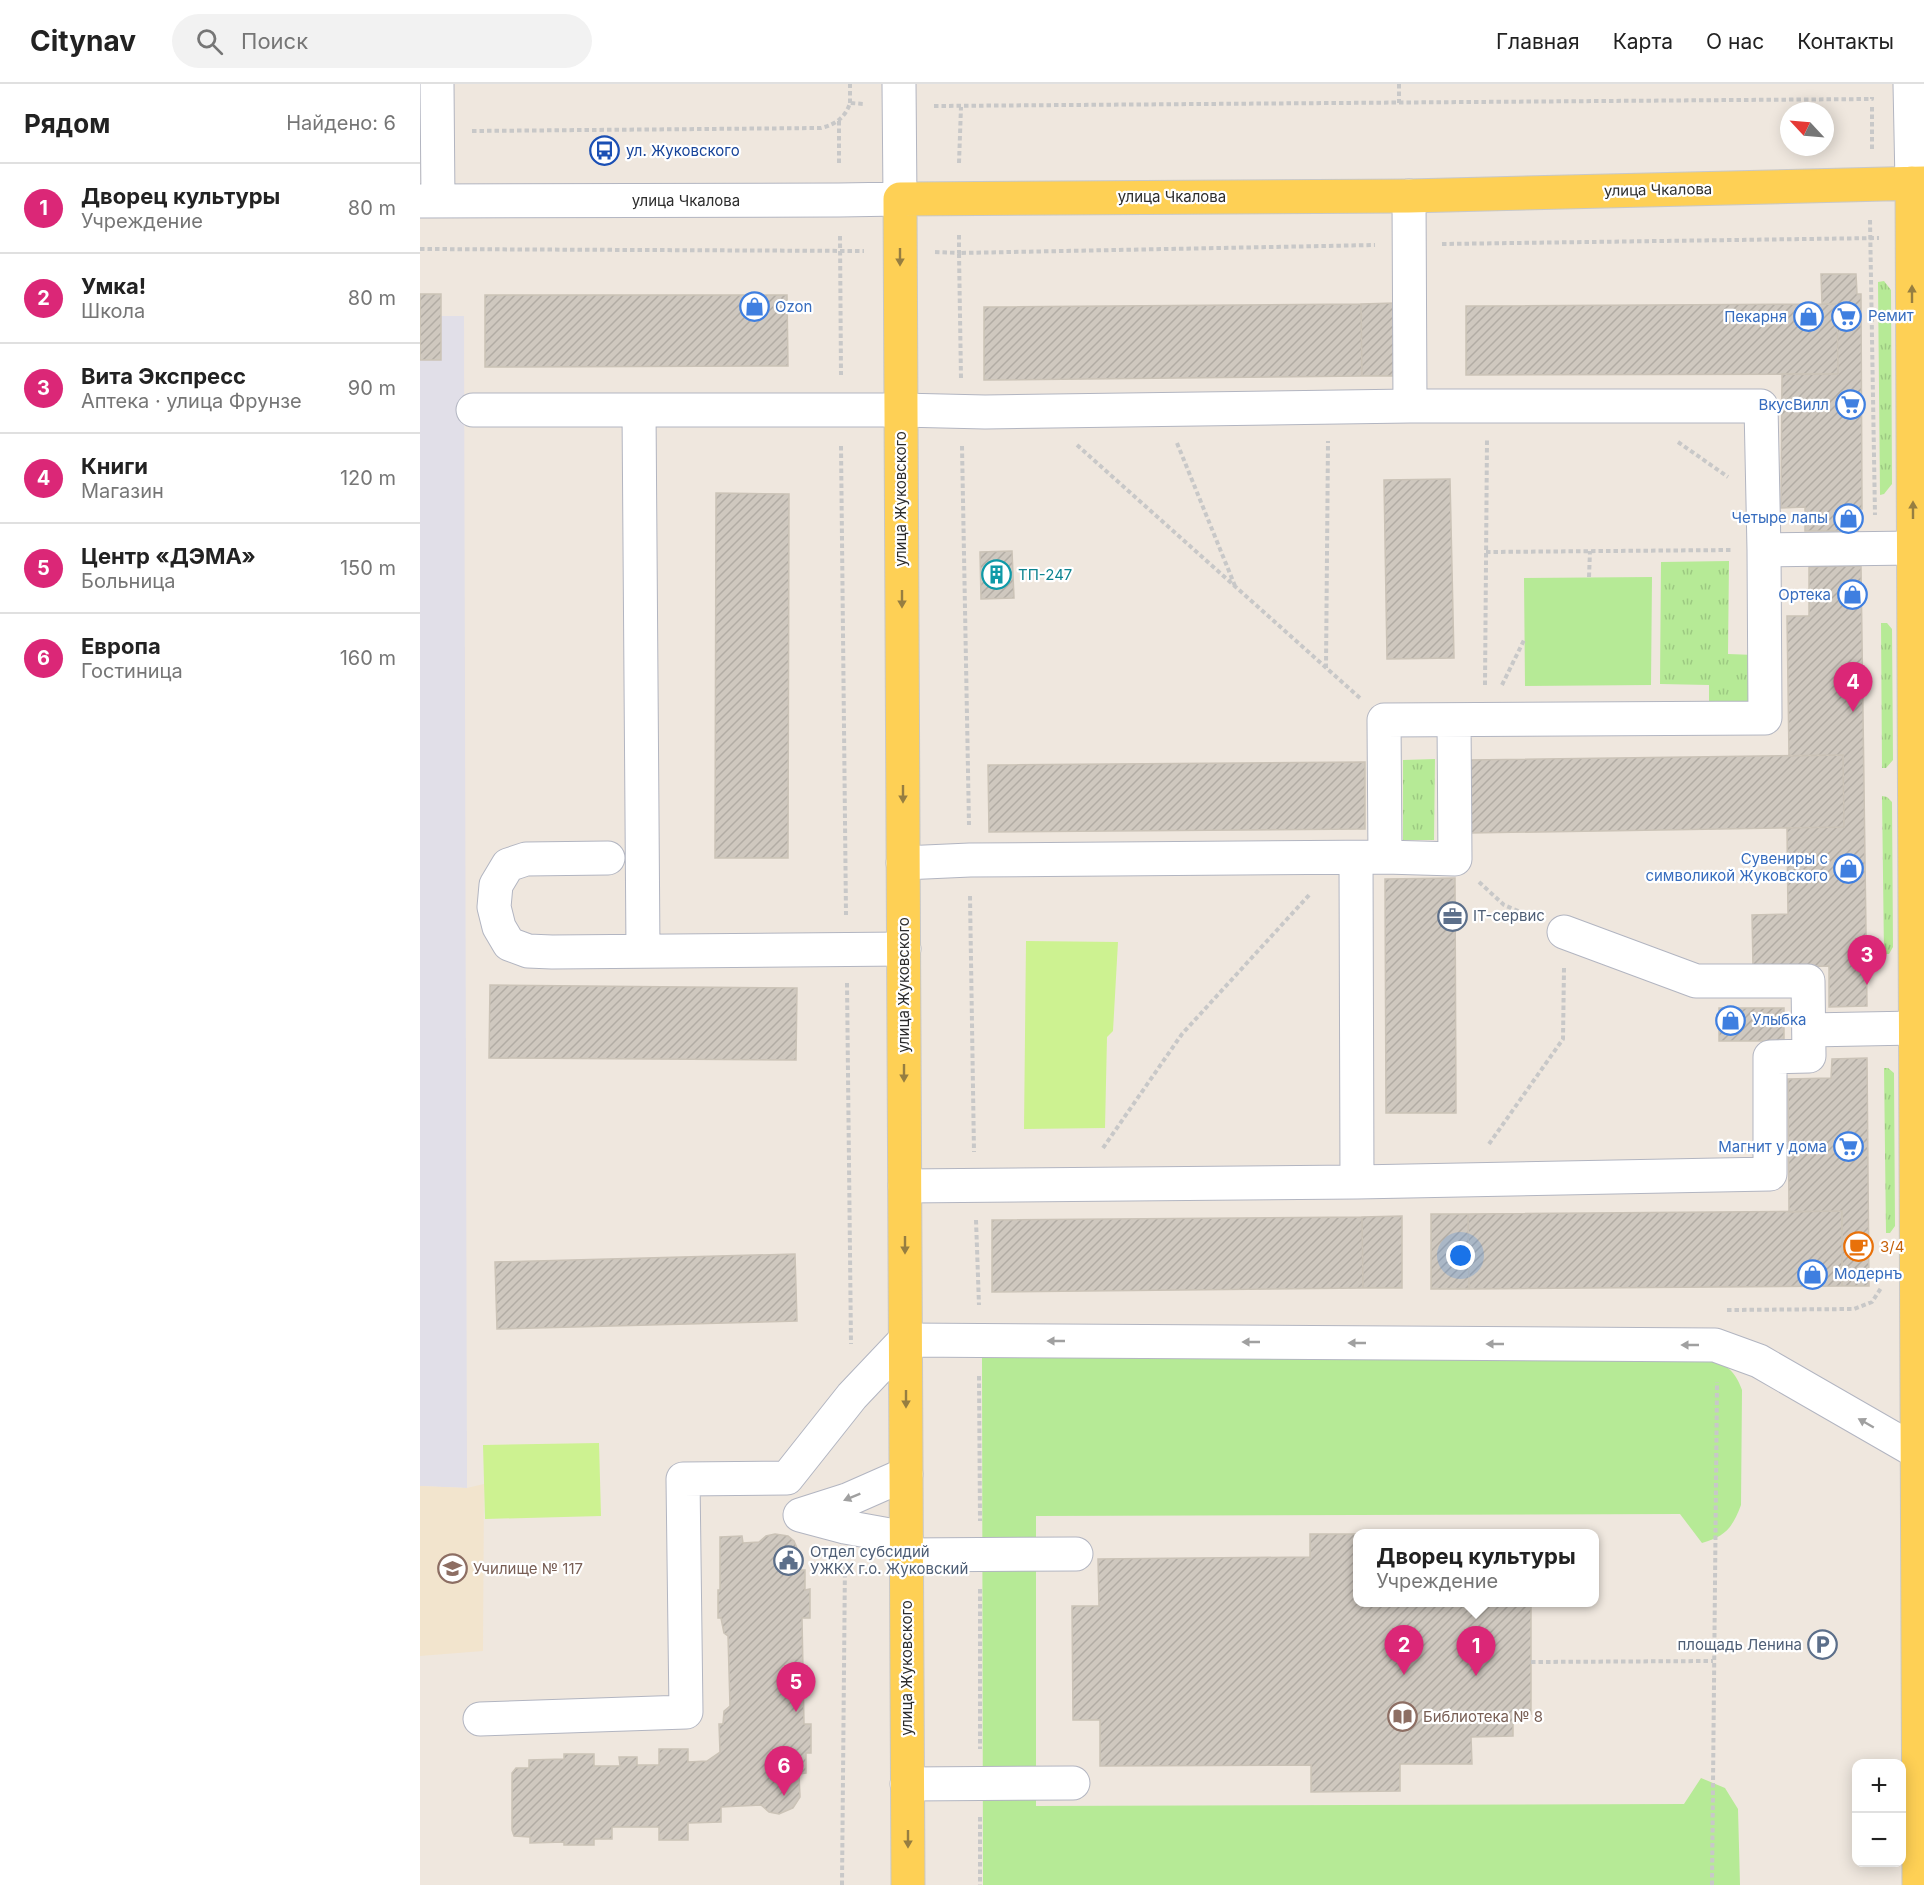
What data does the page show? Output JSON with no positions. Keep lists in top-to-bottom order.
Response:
{
  "streets": {
    "main road": ["улица Чкалова", "улица Жуковского"]
  },
  "crossings": [
    ["улица Чкалова", "улица Жуковского"]
  ],
  "places": {
    "bus stop": ["ул. Жуковского"],
    "shop": [
      "Ozon",
      "Пекарня",
      "Четыре лапы",
      "Ортека",
      "Сувениры с символикой Жуковского",
      "Улыбка",
      "Модернъ"
    ],
    "supermarket": ["Ремит", "ВкусВилл", "Магнит у дома"],
    "building": ["ТП-247"],
    "office": ["IT-сервис"],
    "cafe": ["3/4"],
    "public building": ["Отдел субсидий УЖКХ г.о. Жуковский"],
    "school or university": ["Училище № 117"],
    "parking": ["площадь Ленина"],
    "library": ["Библиотека № 8"]
  },
  "north": "top left",
  "page": {
    "header": "Citynav",
    "search": "Поиск",
    "nav": [
      "Главная",
      "Карта",
      "О нас",
      "Контакты"
    ],
    "heading": ["Рядом", "Найдено: 6"],
    "list": [
      {
        "mark": "1",
        "name": "Дворец культуры",
        "note": "Учреждение",
        "value": "80 m"
      },
      {
        "mark": "2",
        "name": "Умка!",
        "note": "Школа",
        "value": "80 m"
      },
      {
        "mark": "3",
        "name": "Вита Экспресс",
        "note": "Аптека · улица Фрунзе",
        "value": "90 m"
      },
      {
        "mark": "4",
        "name": "Книги",
        "note": "Магазин",
        "value": "120 m"
      },
      {
        "mark": "5",
        "name": "Центр «ДЭМА»",
        "note": "Больница",
        "value": "150 m"
      },
      {
        "mark": "6",
        "name": "Европа",
        "note": "Гостиница",
        "value": "160 m"
      }
    ],
    "pins": [
      "4",
      "3",
      "2",
      "1",
      "5",
      "6"
    ],
    "popup": ["Дворец культуры", "Учреждение"],
    "map_buttons": ["+", "−"]
  }
}
